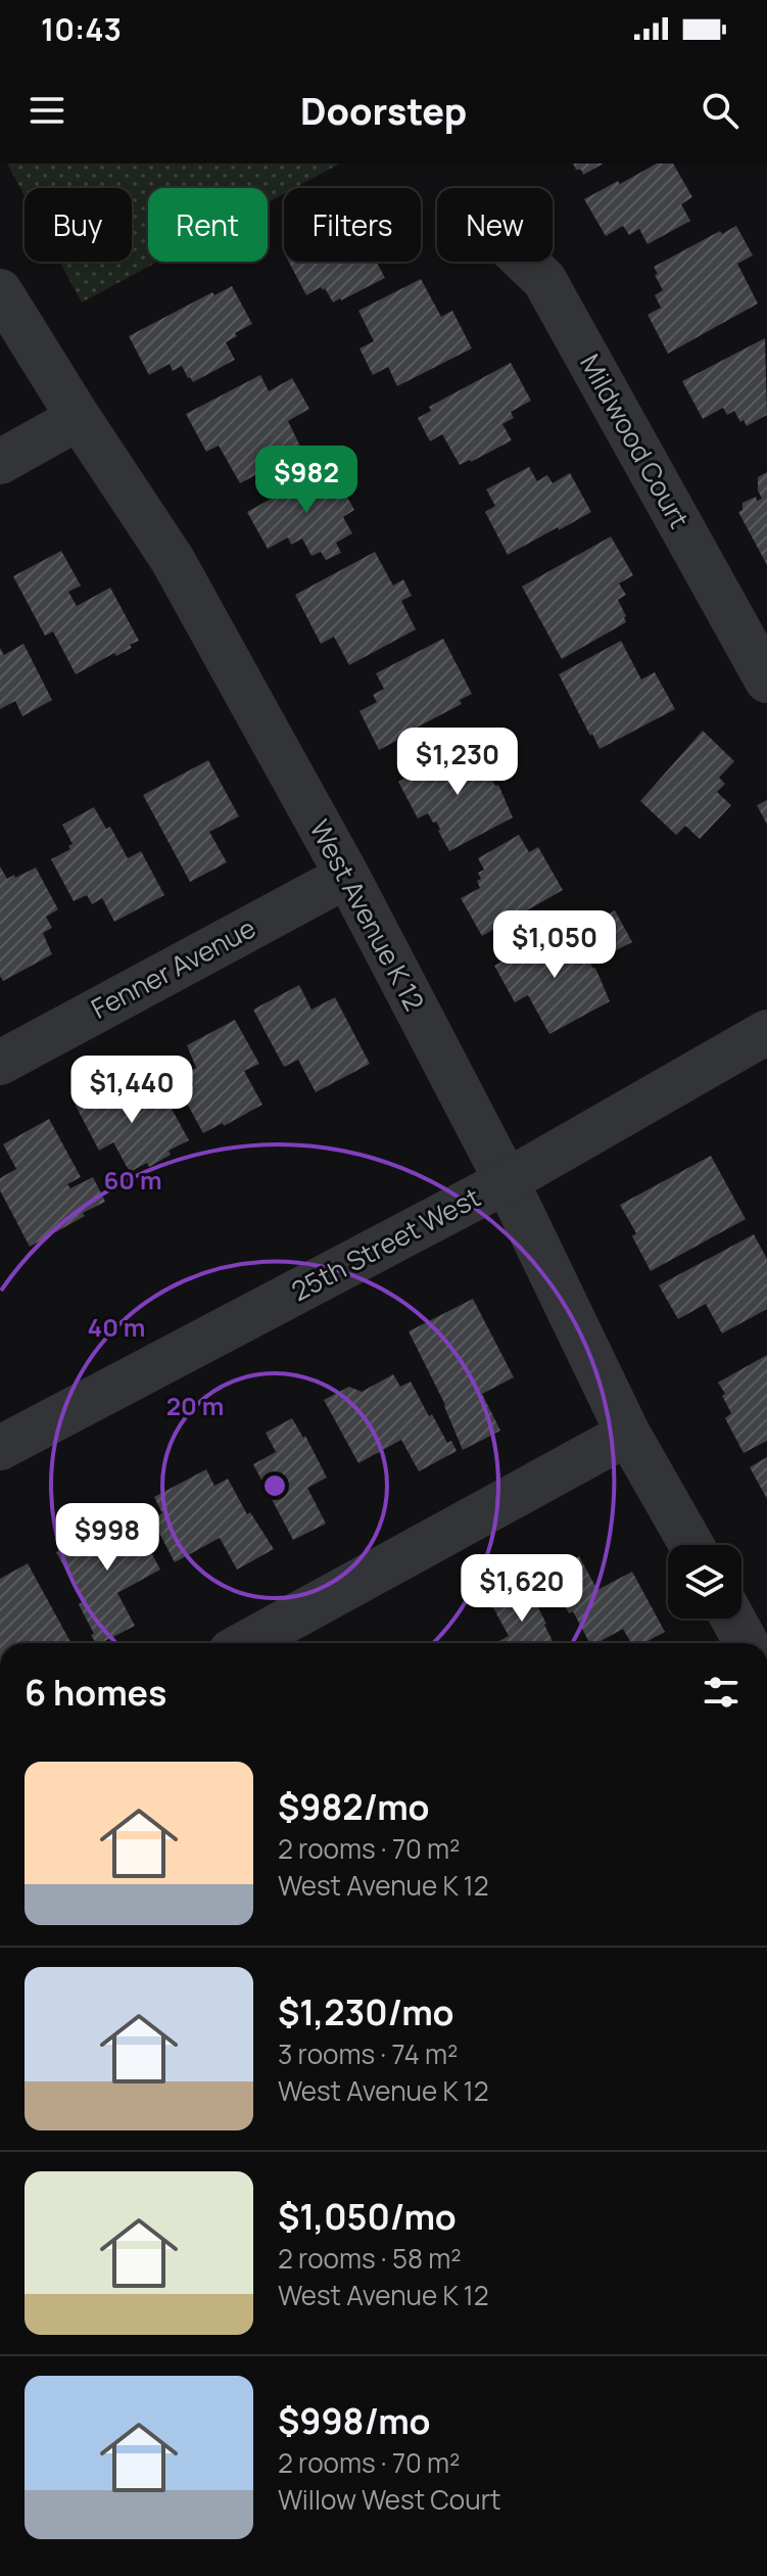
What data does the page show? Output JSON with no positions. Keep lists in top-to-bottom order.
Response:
{
  "streets": {
    "street": [
      "Mildwood Court",
      "West Avenue K 12",
      "Fenner Avenue",
      "25th Street West"
    ]
  },
  "crossings": [
    ["West Avenue K 12", "Fenner Avenue"],
    ["West Avenue K 12", "25th Street West"]
  ],
  "page": {
    "status": "10:43",
    "header": "Doorstep",
    "chip": [
      "Buy",
      "Rent",
      "Filters",
      "New"
    ],
    "price": [
      "$982",
      "$1,230",
      "$1,050",
      "$1,440",
      "$998",
      "$1,620"
    ],
    "heading": "6 homes",
    "list": [
      {
        "name": "$982/mo",
        "note": "2 rooms · 70 m² · West Avenue K 12"
      },
      {
        "name": "$1,230/mo",
        "note": "3 rooms · 74 m² · West Avenue K 12"
      },
      {
        "name": "$1,050/mo",
        "note": "2 rooms · 58 m² · West Avenue K 12"
      },
      {
        "name": "$998/mo",
        "note": "2 rooms · 70 m² · Willow West Court"
      }
    ]
  },
  "rings": ["60 m", "40 m", "20 m"]
}
